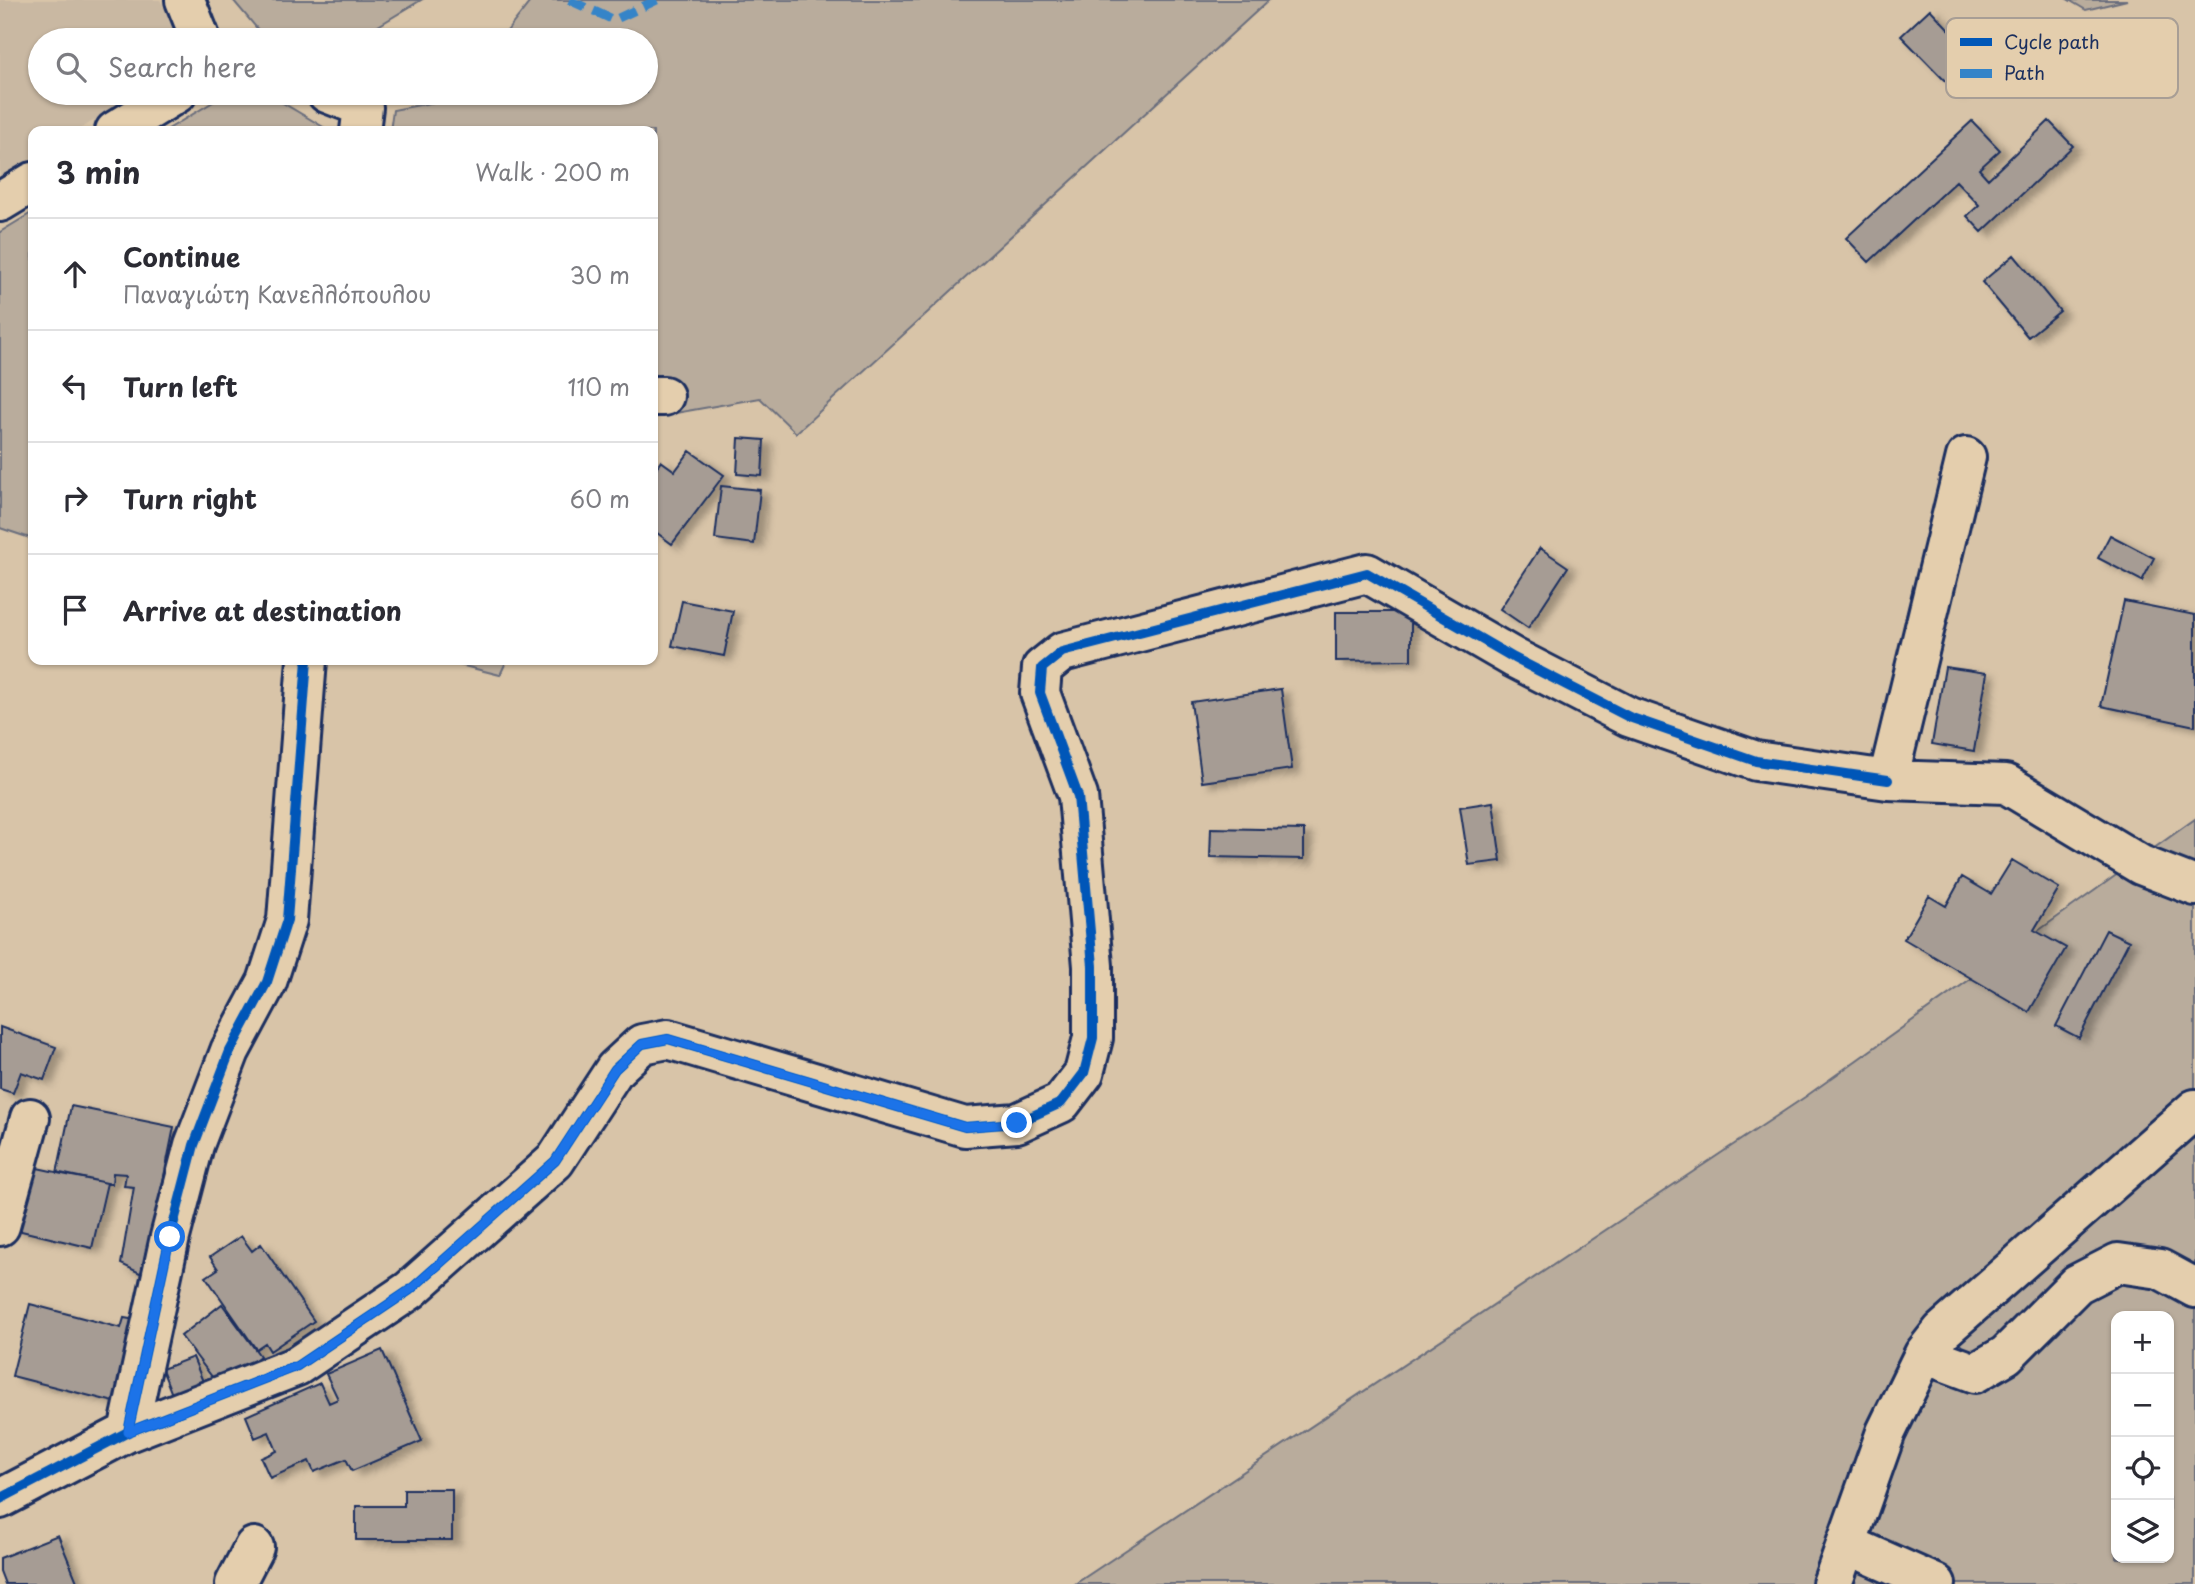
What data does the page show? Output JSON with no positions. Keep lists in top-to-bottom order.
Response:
{
  "legend": ["Cycle path", "Path"],
  "page": {
    "search": "Search here",
    "heading": ["3 min", "Walk · 200 m"],
    "list": [
      ["Continue", "Παναγιώτη Κανελλόπουλου", "30 m"],
      ["Turn left", "110 m"],
      ["Turn right", "60 m"],
      "Arrive at destination"
    ],
    "map_buttons": ["+", "−"]
  }
}
